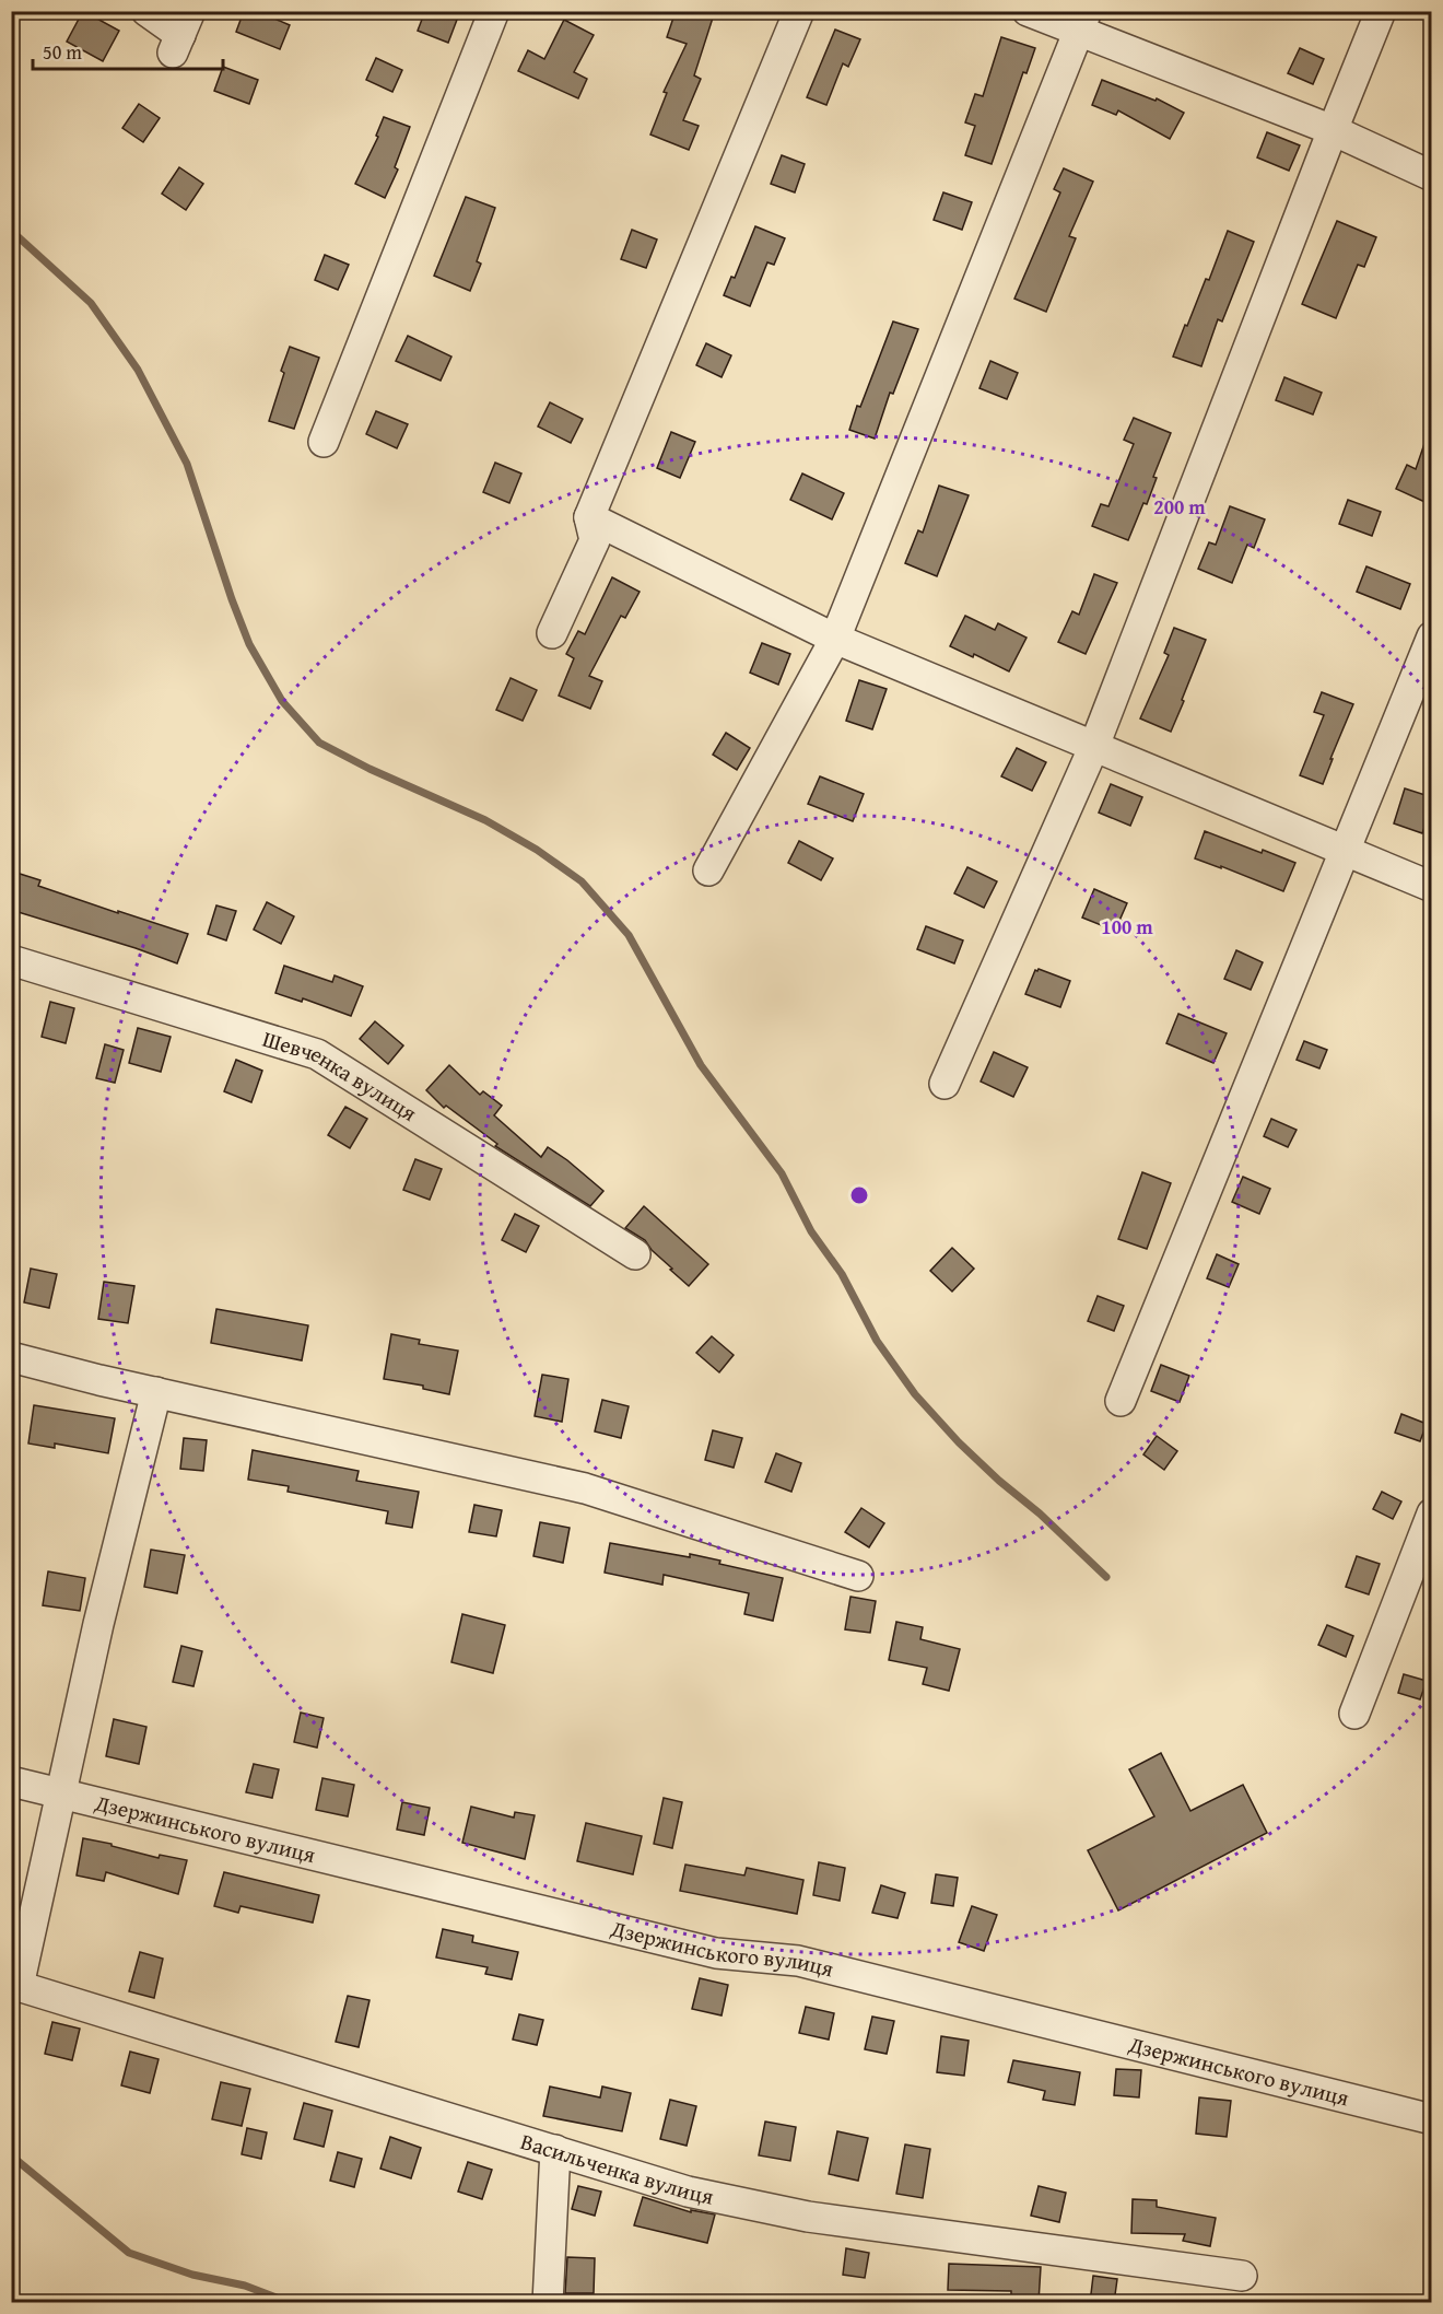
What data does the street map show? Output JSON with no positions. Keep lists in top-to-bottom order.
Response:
{
  "streets": {
    "street": ["Шевченка вулиця", "Дзержинського вулиця", "Васильченка вулиця"]
  },
  "scale_bar": "50 m",
  "rings": ["200 m", "100 m"]
}
